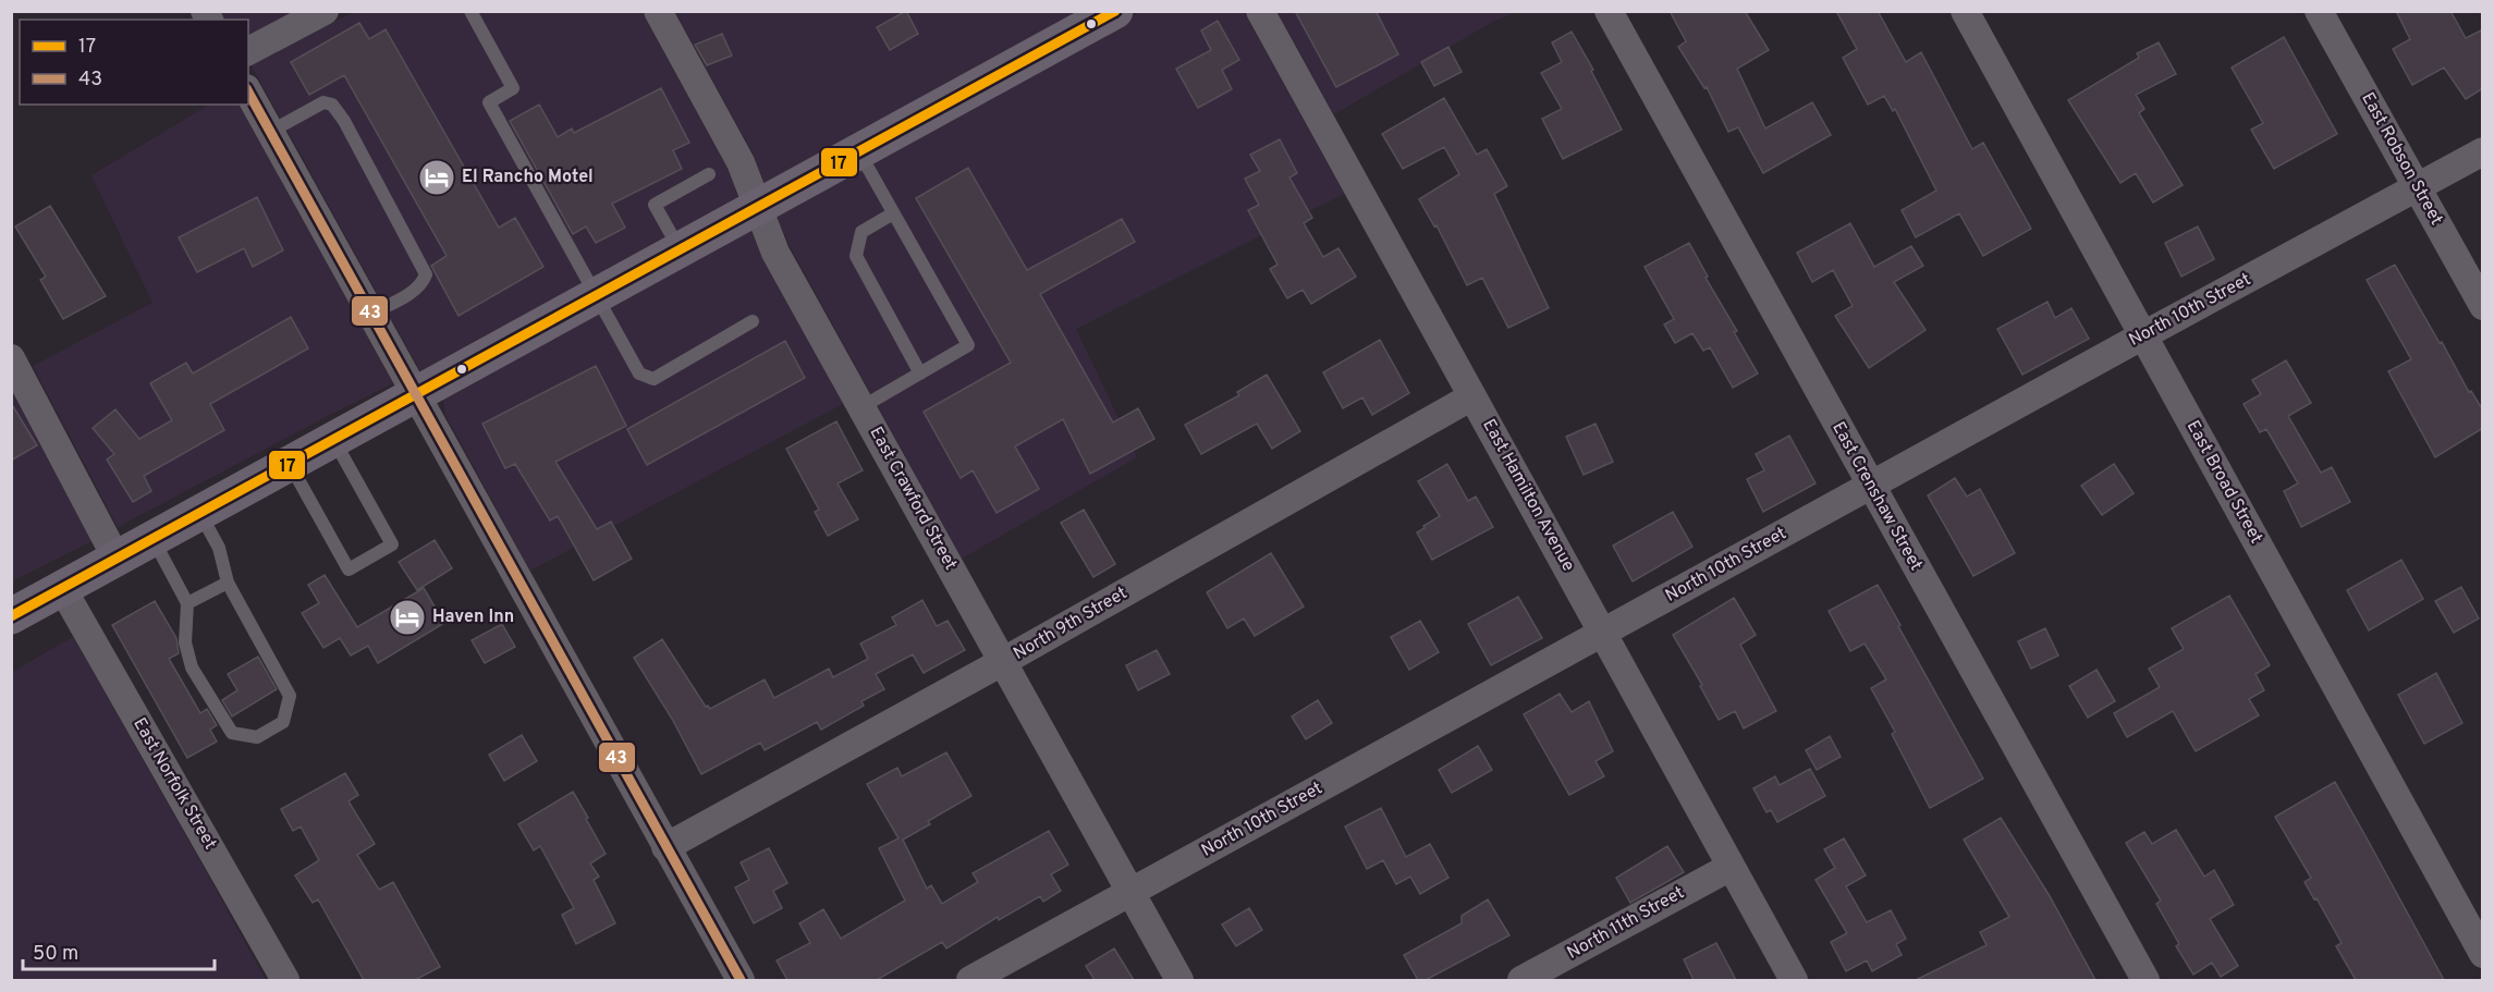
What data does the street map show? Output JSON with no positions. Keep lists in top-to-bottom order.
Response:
{
  "streets": {
    "street": [
      "East Robson Street",
      "North 10th Street",
      "East Broad Street",
      "East Hamilton Avenue",
      "East Crenshaw Street",
      "East Crawford Street",
      "North 9th Street",
      "East Norfolk Street",
      "North 11th Street"
    ]
  },
  "crossings": [
    ["East Robson Street", "North 10th Street"],
    ["North 10th Street", "East Broad Street"],
    ["North 10th Street", "East Hamilton Avenue"],
    ["North 10th Street", "East Crenshaw Street"],
    ["North 10th Street", "East Crawford Street"],
    ["East Hamilton Avenue", "North 9th Street"],
    ["East Hamilton Avenue", "North 11th Street"],
    ["East Crawford Street", "North 9th Street"]
  ],
  "places": {
    "hotel": ["El Rancho Motel", "Haven Inn"]
  },
  "lines": ["transit line 17", "transit line 43"],
  "legend": ["17", "43"],
  "scale_bar": "50 m"
}
